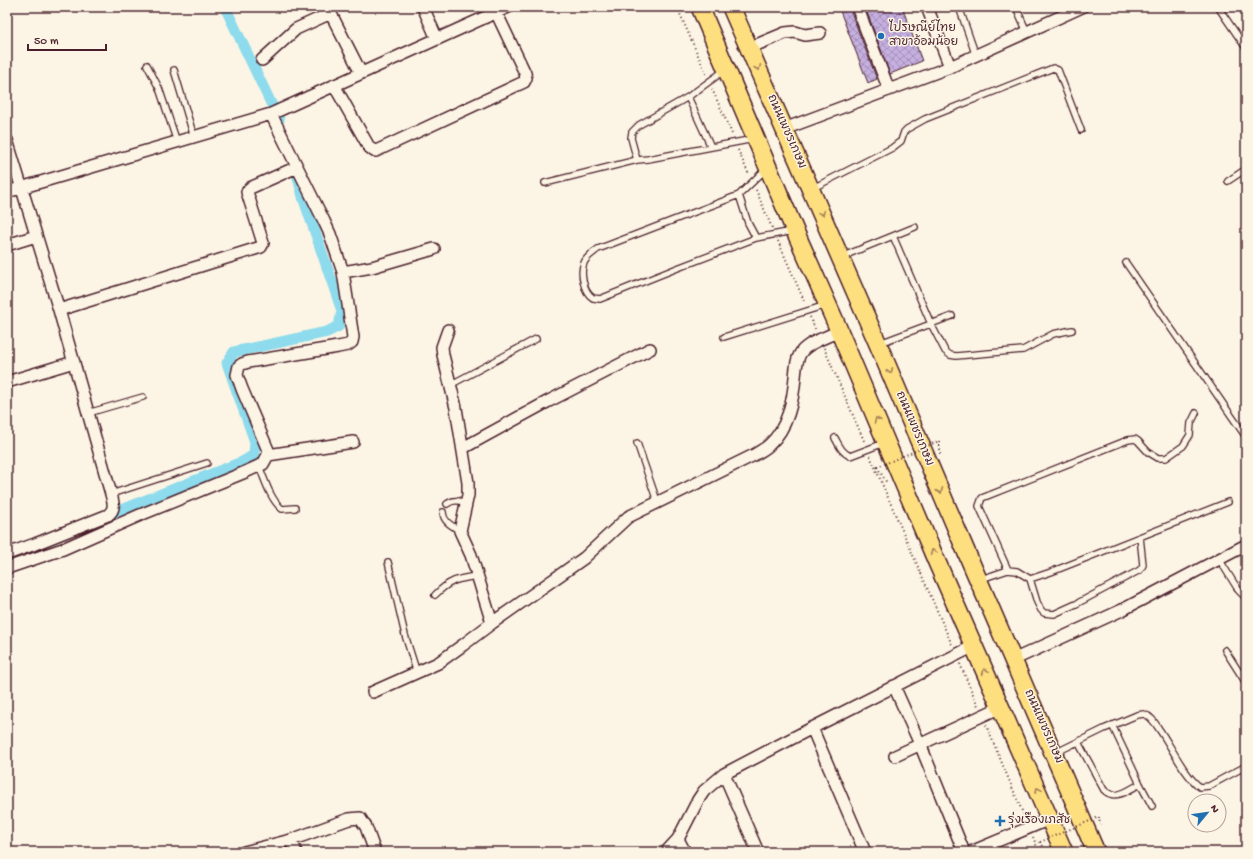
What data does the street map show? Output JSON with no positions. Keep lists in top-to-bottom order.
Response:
{
  "streets": {
    "main road": ["ถนนเพชรเกษม"]
  },
  "places": {
    "other": ["ไปรษณีย์ไทย สาขาอ้อมน้อย"],
    "health": ["รุ่งเรืองเภสัช"]
  },
  "scale_bar": "50 m",
  "north": "top right"
}
